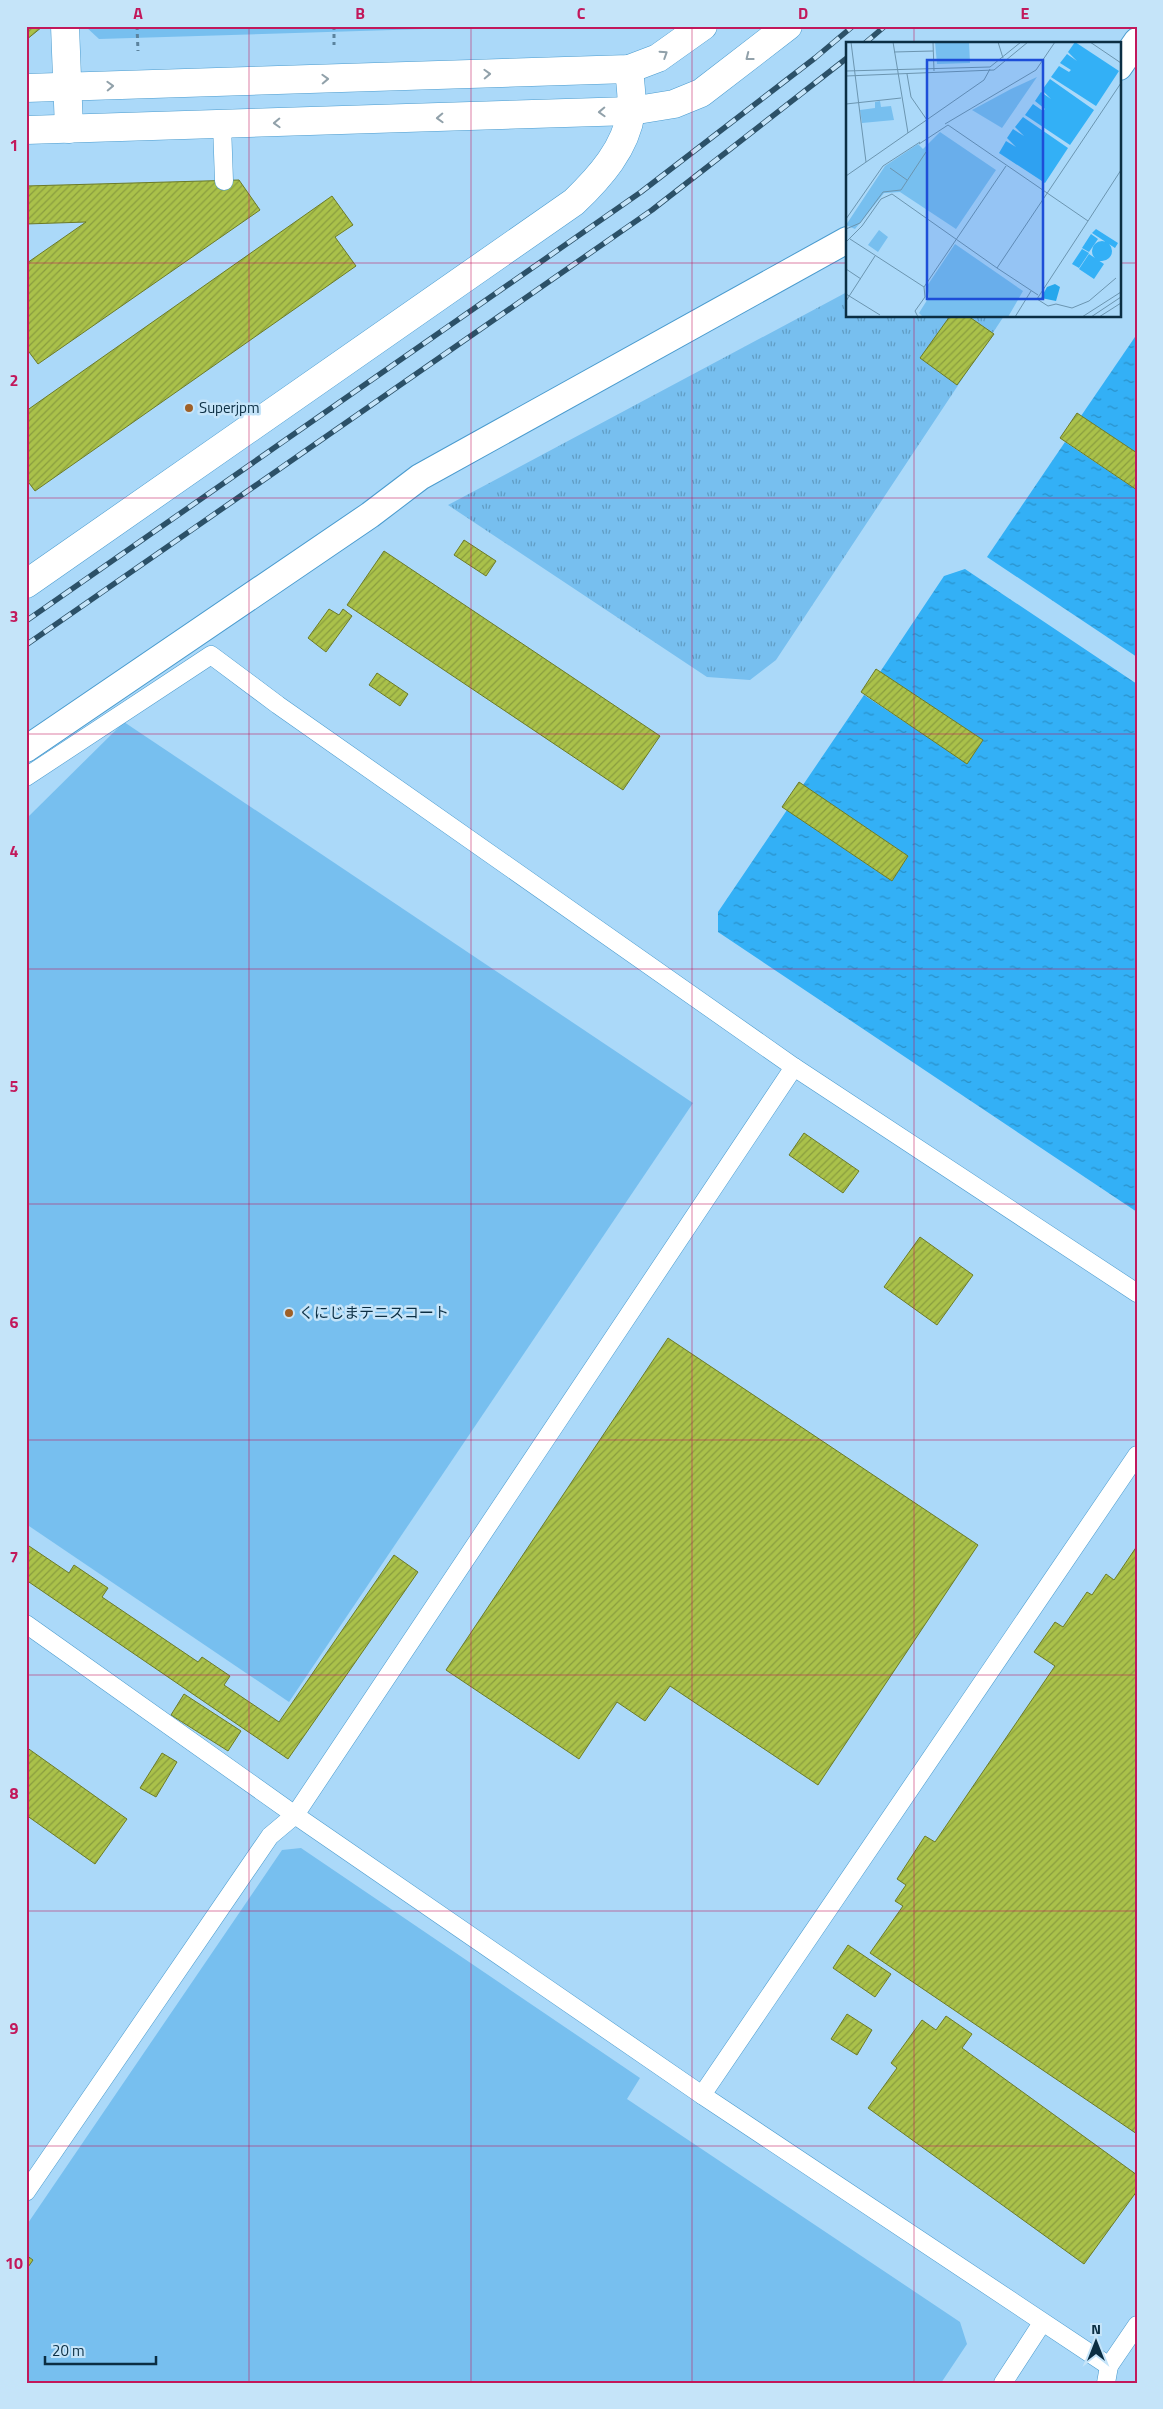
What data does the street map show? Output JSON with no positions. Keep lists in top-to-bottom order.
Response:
{
  "places": ["Superjpm", "くにじまテニスコート"],
  "scale_bar": "20 m",
  "north": "top",
  "grid": {
    "columns": [
      "A",
      "B",
      "C",
      "D",
      "E"
    ],
    "rows": [
      "1",
      "2",
      "3",
      "4",
      "5",
      "6",
      "7",
      "8",
      "9",
      "10"
    ]
  }
}
